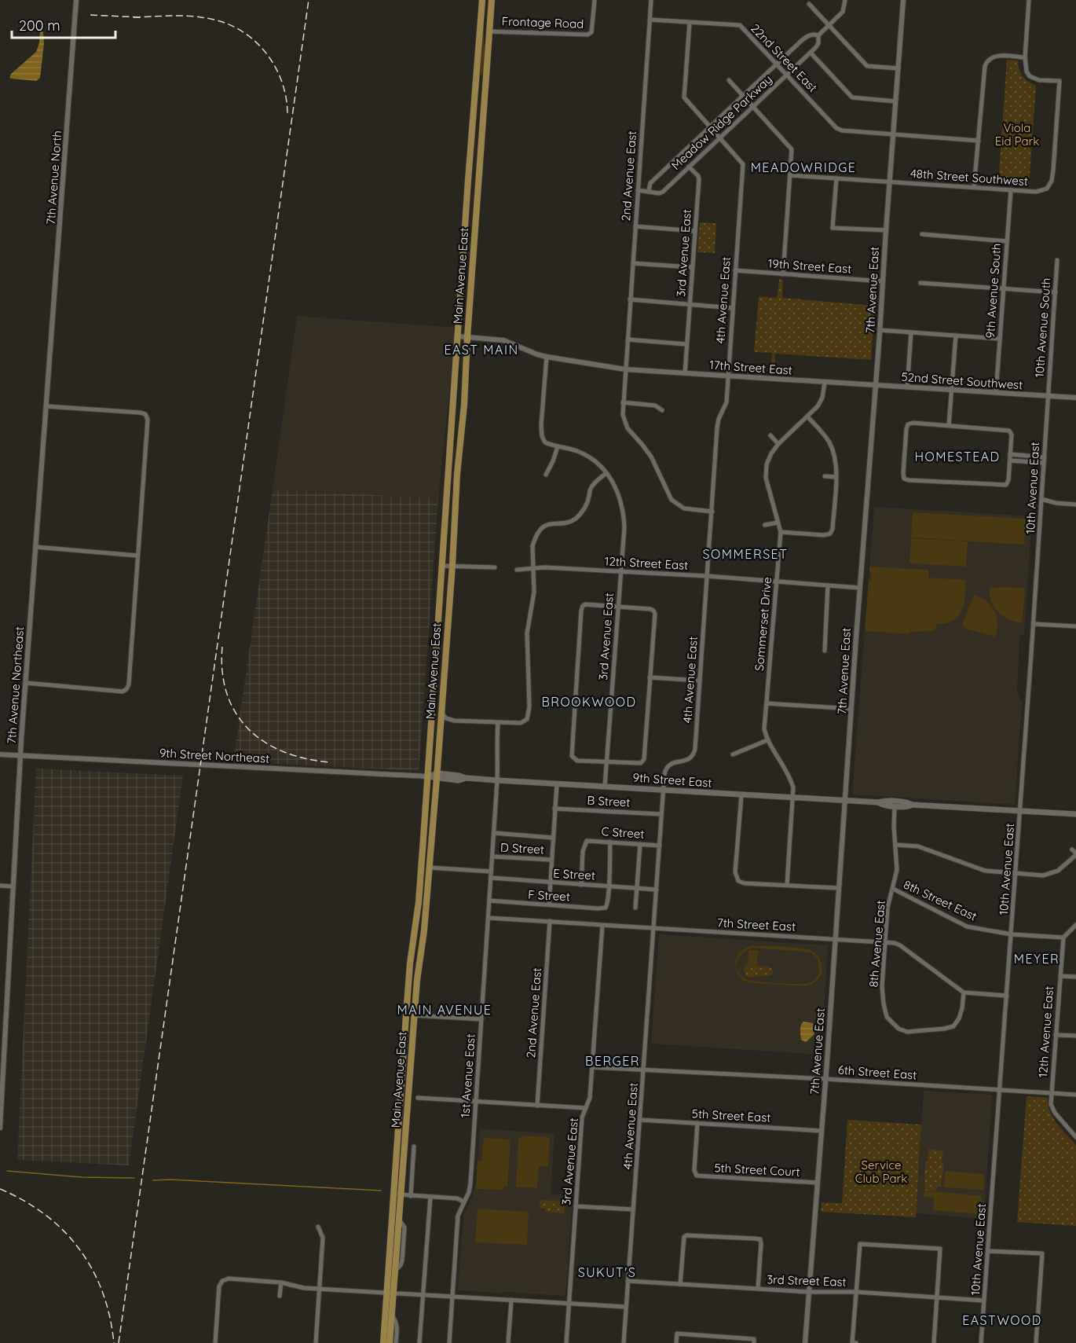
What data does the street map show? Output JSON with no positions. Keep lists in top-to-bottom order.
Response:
{
  "streets": {
    "main road": ["Main Avenue East", "9th Street East"],
    "street": [
      "Frontage Road",
      "22nd Street East",
      "Meadow Ridge Parkway",
      "2nd Avenue East",
      "7th Avenue North",
      "48th Street Southwest",
      "3rd Avenue East",
      "19th Street East",
      "7th Avenue East",
      "9th Avenue South",
      "4th Avenue East",
      "10th Avenue South",
      "17th Street East",
      "52nd Street Southwest",
      "10th Avenue East",
      "12th Street East",
      "Sommerset Drive",
      "7th Avenue Northeast",
      "9th Street Northeast",
      "B Street",
      "C Street",
      "D Street",
      "E Street",
      "F Street",
      "8th Street East",
      "7th Street East",
      "8th Avenue East",
      "12th Avenue East",
      "6th Street East",
      "1st Avenue East",
      "5th Street East",
      "5th Street Court",
      "3rd Street East"
    ]
  },
  "crossings": [
    ["Frontage Road", "Main Avenue East"],
    ["22nd Street East", "Meadow Ridge Parkway"],
    ["22nd Street East", "2nd Avenue East"],
    ["22nd Street East", "7th Avenue East"],
    ["22nd Street East", "4th Avenue East"],
    ["Meadow Ridge Parkway", "2nd Avenue East"],
    ["Meadow Ridge Parkway", "3rd Avenue East"],
    ["Meadow Ridge Parkway", "4th Avenue East"],
    ["2nd Avenue East", "17th Street East"],
    ["2nd Avenue East", "7th Street East"],
    ["7th Avenue North", "7th Avenue Northeast"],
    ["48th Street Southwest", "7th Avenue East"],
    ["48th Street Southwest", "9th Avenue South"],
    ["3rd Avenue East", "17th Street East"],
    ["3rd Avenue East", "12th Street East"],
    ["3rd Avenue East", "9th Street East"],
    ["3rd Avenue East", "7th Street East"],
    ["3rd Avenue East", "6th Street East"],
    ["19th Street East", "7th Avenue East"],
    ["19th Street East", "4th Avenue East"],
    ["Main Avenue East", "17th Street East"],
    ["Main Avenue East", "9th Street Northeast"],
    ["Main Avenue East", "9th Street East"],
    ["7th Avenue East", "17th Street East"],
    ["7th Avenue East", "52nd Street Southwest"],
    ["7th Avenue East", "12th Street East"],
    ["7th Avenue East", "9th Street East"],
    ["7th Avenue East", "7th Street East"],
    ["7th Avenue East", "6th Street East"],
    ["7th Avenue East", "5th Street East"],
    ["7th Avenue East", "5th Street Court"],
    ["7th Avenue East", "3rd Street East"],
    ["9th Avenue South", "52nd Street Southwest"],
    ["4th Avenue East", "17th Street East"],
    ["4th Avenue East", "12th Street East"],
    ["4th Avenue East", "9th Street East"],
    ["4th Avenue East", "B Street"],
    ["4th Avenue East", "C Street"],
    ["4th Avenue East", "E Street"],
    ["4th Avenue East", "7th Street East"],
    ["4th Avenue East", "6th Street East"],
    ["4th Avenue East", "5th Street East"],
    ["4th Avenue East", "3rd Street East"],
    ["10th Avenue South", "52nd Street Southwest"],
    ["10th Avenue South", "10th Avenue East"],
    ["17th Street East", "52nd Street Southwest"],
    ["17th Street East", "Sommerset Drive"],
    ["52nd Street Southwest", "10th Avenue East"],
    ["10th Avenue East", "9th Street East"],
    ["10th Avenue East", "8th Street East"],
    ["10th Avenue East", "6th Street East"],
    ["10th Avenue East", "3rd Street East"],
    ["12th Street East", "Sommerset Drive"],
    ["Sommerset Drive", "9th Street East"],
    ["7th Avenue Northeast", "9th Street Northeast"],
    ["9th Street Northeast", "9th Street East"],
    ["9th Street East", "8th Avenue East"],
    ["9th Street East", "1st Avenue East"],
    ["C Street", "E Street"],
    ["D Street", "1st Avenue East"],
    ["E Street", "F Street"],
    ["E Street", "1st Avenue East"],
    ["F Street", "1st Avenue East"],
    ["8th Street East", "8th Avenue East"],
    ["8th Street East", "12th Avenue East"],
    ["7th Street East", "8th Avenue East"],
    ["7th Street East", "1st Avenue East"],
    ["12th Avenue East", "6th Street East"],
    ["5th Street East", "5th Street Court"]
  ],
  "districts": [
    "MEADOWRIDGE",
    "EAST MAIN",
    "HOMESTEAD",
    "SOMMERSET",
    "BROOKWOOD",
    "MEYER",
    "MAIN AVENUE",
    "BERGER",
    "SUKUT'S",
    "EASTWOOD"
  ],
  "parks": ["Viola Eid Park", "Service Club Park"],
  "scale_bar": "200 m"
}
